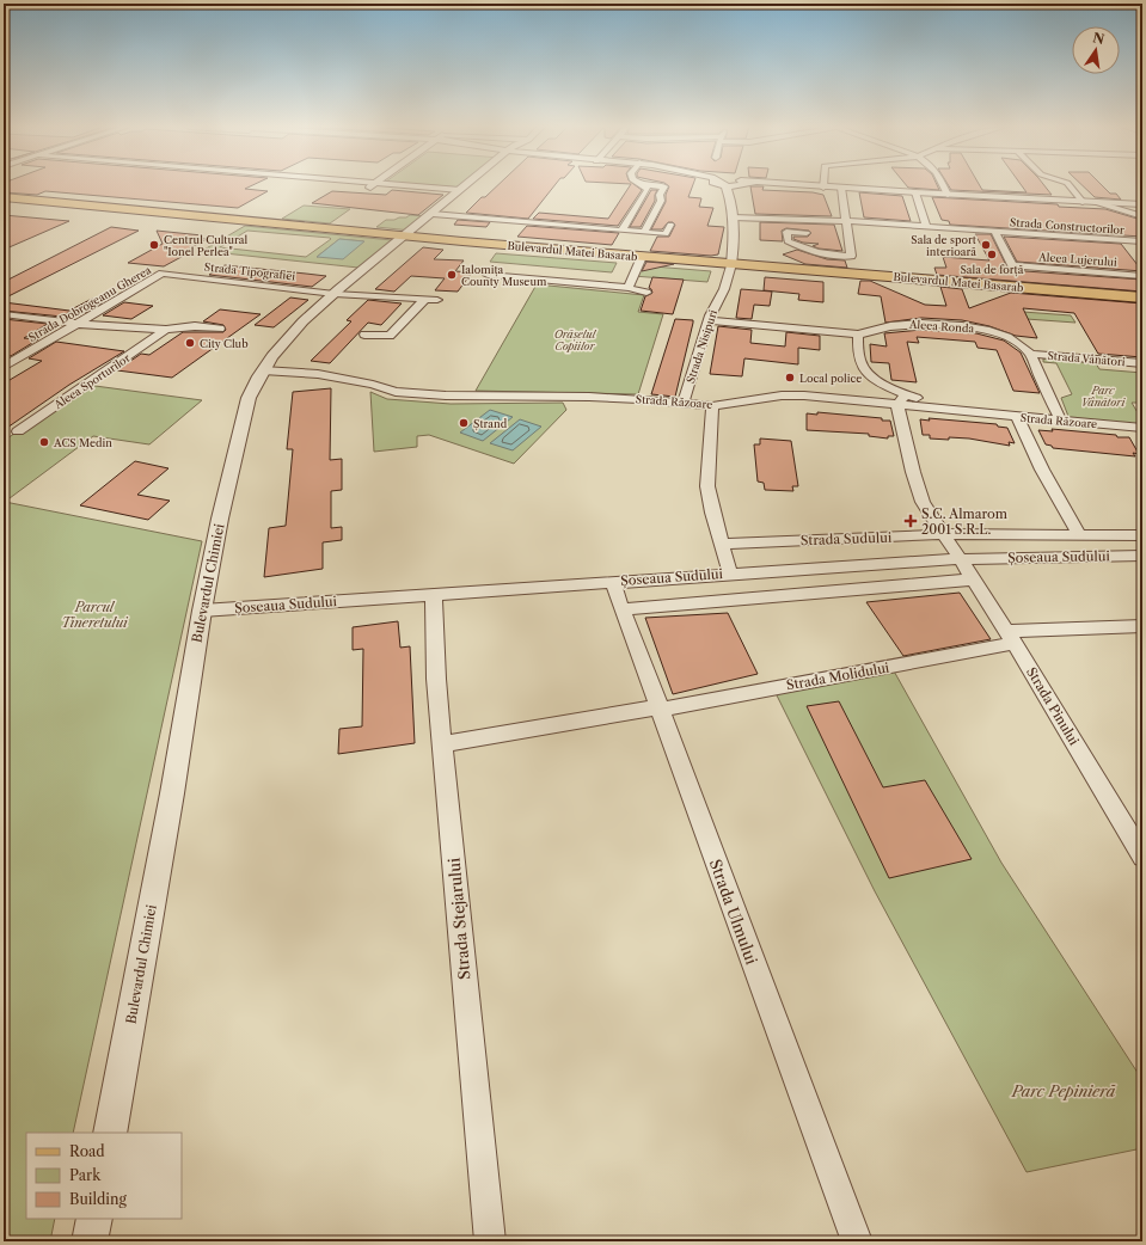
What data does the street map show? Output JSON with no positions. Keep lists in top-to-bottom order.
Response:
{
  "streets": {
    "main road": ["Bulevardul Matei Basarab"],
    "street": [
      "Strada Constructorilor",
      "Aleea Lujerului",
      "Strada Tipografiei",
      "Strada Dobrogeanu Gherea",
      "Aleea Ronda",
      "Strada Nisipuri",
      "Strada Vânători",
      "Aleea Sporturilor",
      "Strada Răzoare",
      "Strada Sudului",
      "Șoseaua Sudului",
      "Bulevardul Chimiei",
      "Strada Molidului",
      "Strada Pinului",
      "Strada Ulmului",
      "Strada Stejarului"
    ]
  },
  "crossings": [
    ["Strada Constructorilor", "Aleea Lujerului"],
    ["Bulevardul Matei Basarab", "Strada Nisipuri"],
    ["Bulevardul Matei Basarab", "Bulevardul Chimiei"],
    ["Strada Tipografiei", "Strada Dobrogeanu Gherea"],
    ["Strada Tipografiei", "Bulevardul Chimiei"],
    ["Strada Dobrogeanu Gherea", "Aleea Sporturilor"],
    ["Aleea Ronda", "Strada Nisipuri"],
    ["Aleea Ronda", "Strada Vânători"],
    ["Aleea Ronda", "Strada Răzoare"],
    ["Strada Nisipuri", "Strada Răzoare"],
    ["Strada Răzoare", "Bulevardul Chimiei"],
    ["Strada Răzoare", "Strada Pinului"],
    ["Strada Sudului", "Strada Pinului"],
    ["Șoseaua Sudului", "Bulevardul Chimiei"],
    ["Șoseaua Sudului", "Strada Pinului"],
    ["Șoseaua Sudului", "Strada Ulmului"],
    ["Șoseaua Sudului", "Strada Stejarului"],
    ["Strada Molidului", "Strada Pinului"],
    ["Strada Molidului", "Strada Ulmului"],
    ["Strada Molidului", "Strada Stejarului"]
  ],
  "parks": [
    "Orășelul Copiilor",
    "Parc Vânători",
    "Parcul Tineretului",
    "Parc Pepinieră"
  ],
  "places": {
    "other": [
      "Centrul Cultural \"Ionel Perlea\"",
      "Sala de sport interioară",
      "Sala de forță",
      "Ialomița County Museum",
      "City Club",
      "Local police",
      "Ștrand",
      "ACS Medin"
    ],
    "health": ["S.C. Almarom 2001 S.R.L."]
  },
  "legend": ["Road", "Park", "Building"],
  "north": "top"
}
